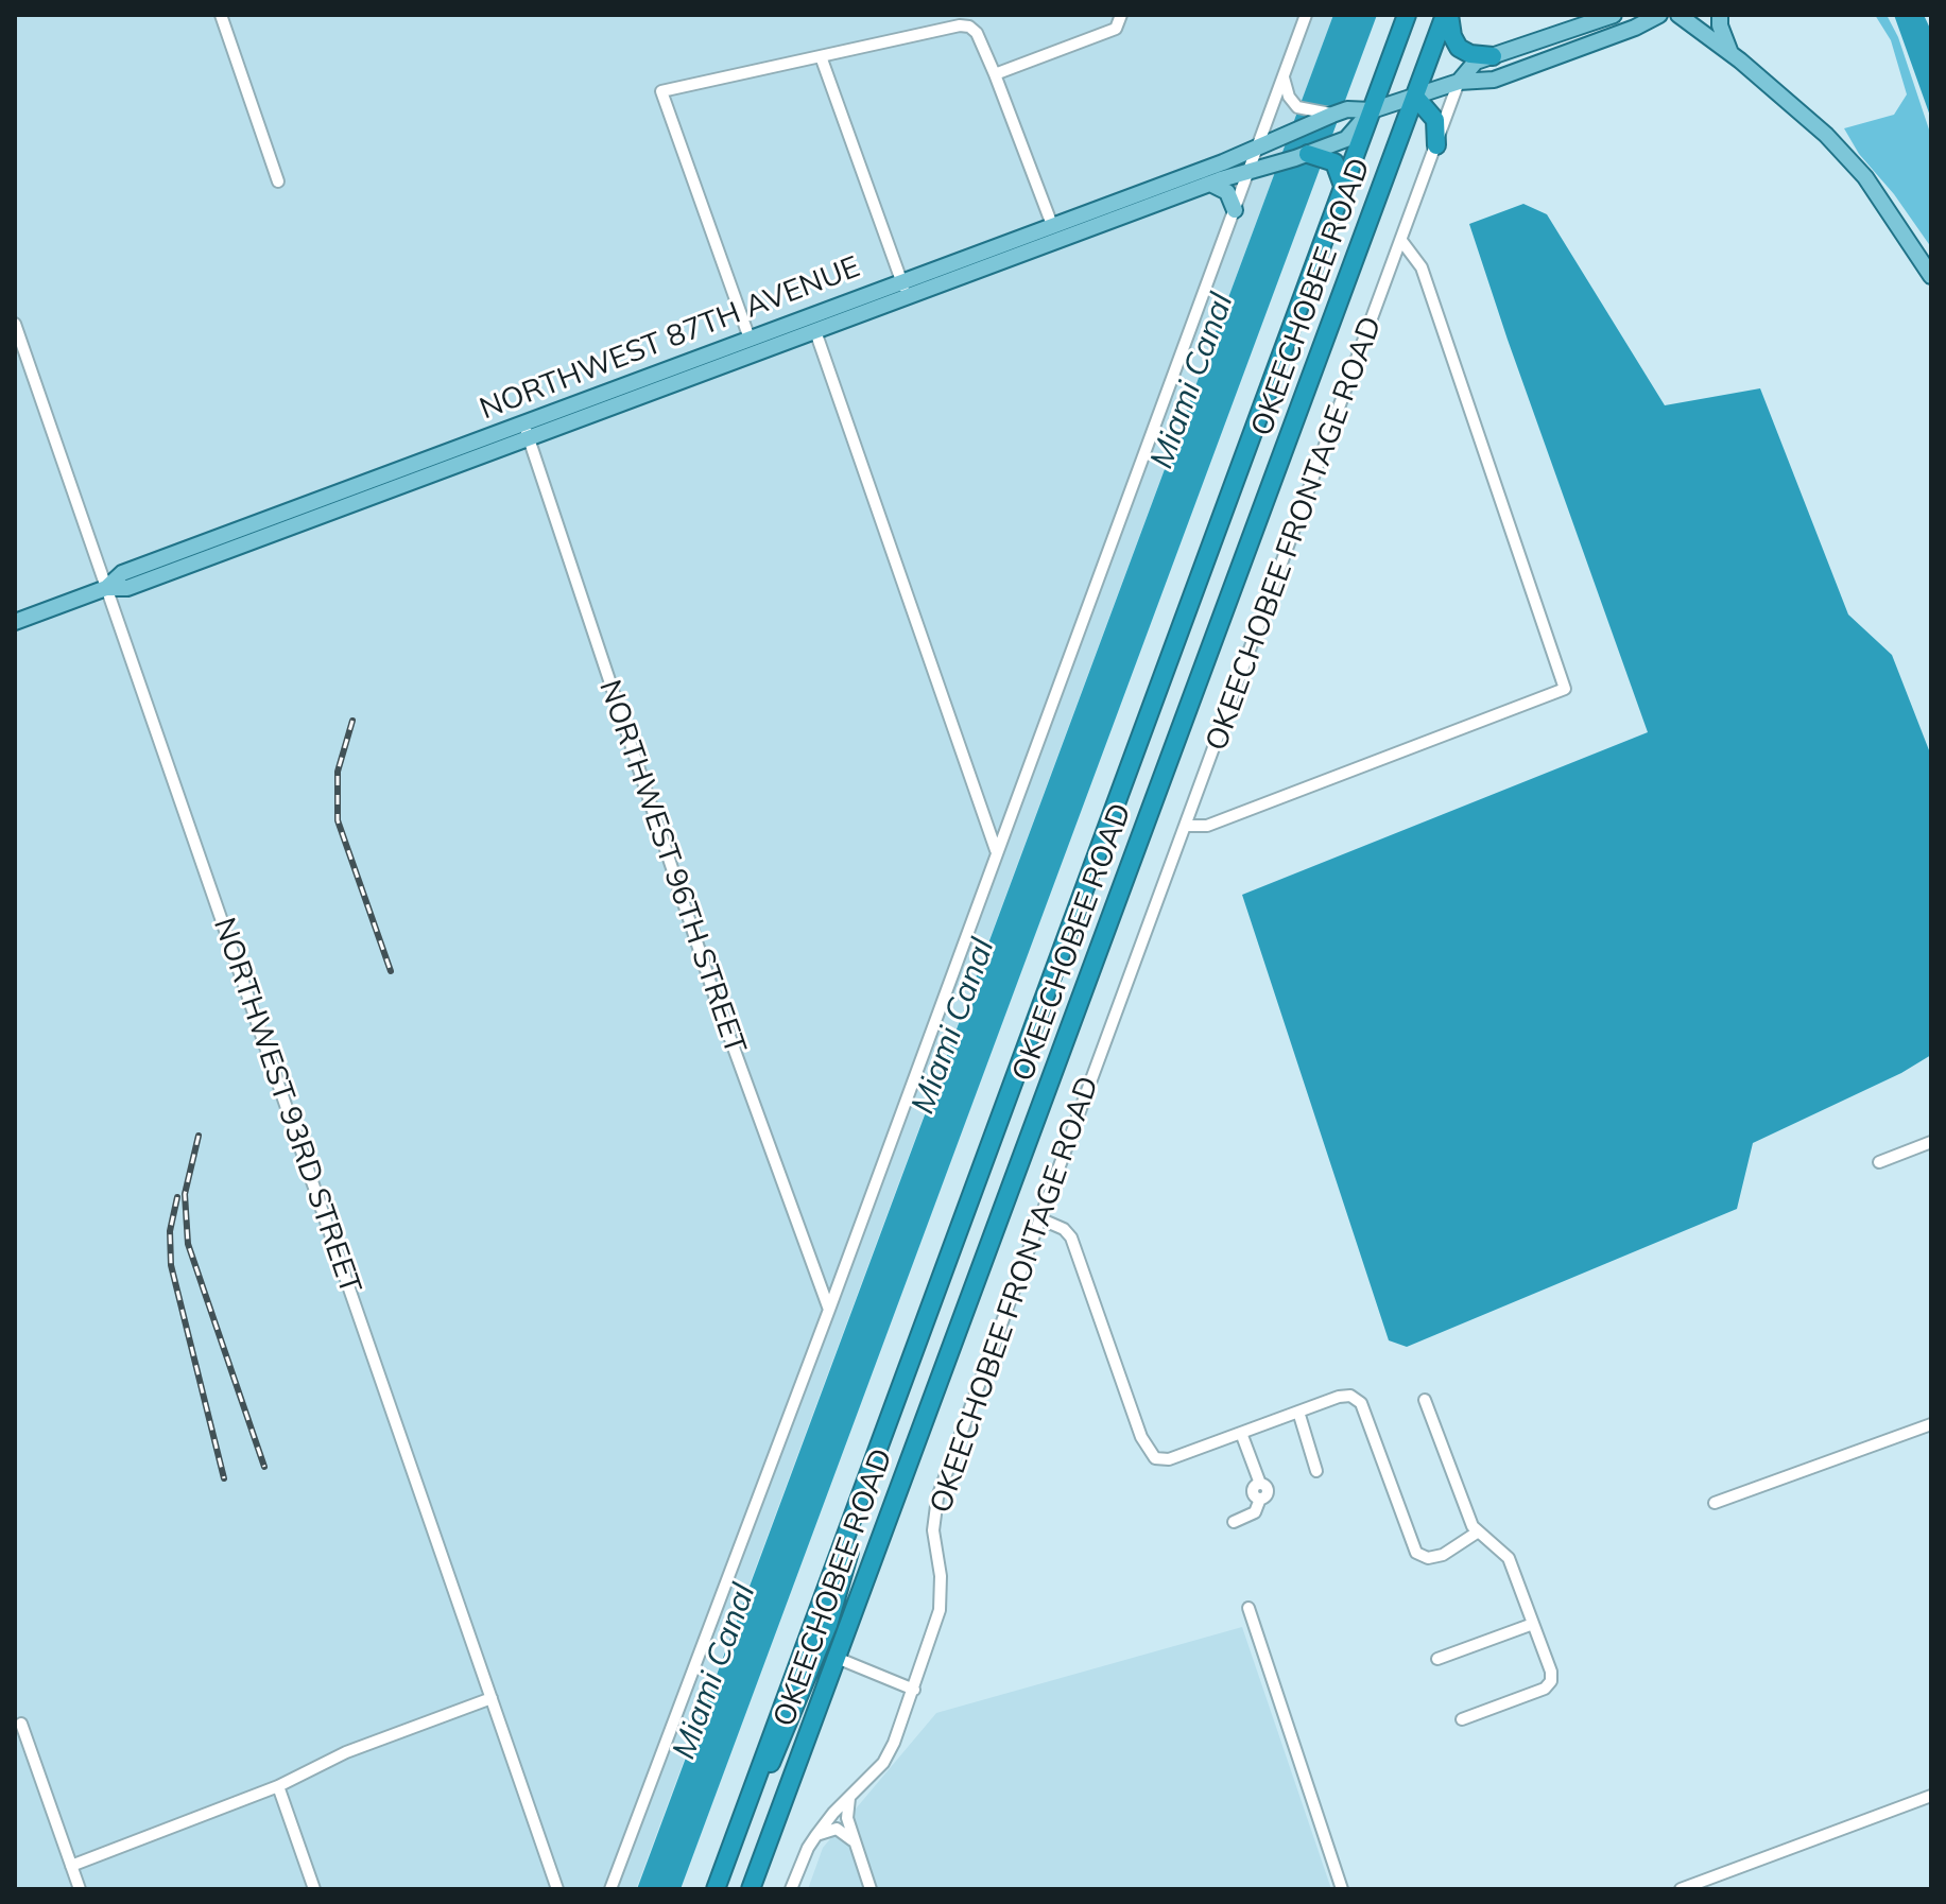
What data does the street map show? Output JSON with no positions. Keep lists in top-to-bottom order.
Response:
{
  "streets": {
    "highway": ["OKEECHOBEE ROAD"],
    "main road": ["NORTHWEST 87TH AVENUE"],
    "street": ["OKEECHOBEE FRONTAGE ROAD", "NORTHWEST 96TH STREET", "NORTHWEST 93RD STREET"]
  },
  "crossings": [
    ["NORTHWEST 87TH AVENUE", "NORTHWEST 96TH STREET"],
    ["NORTHWEST 87TH AVENUE", "NORTHWEST 93RD STREET"]
  ],
  "water": ["Miami Canal"]
}
